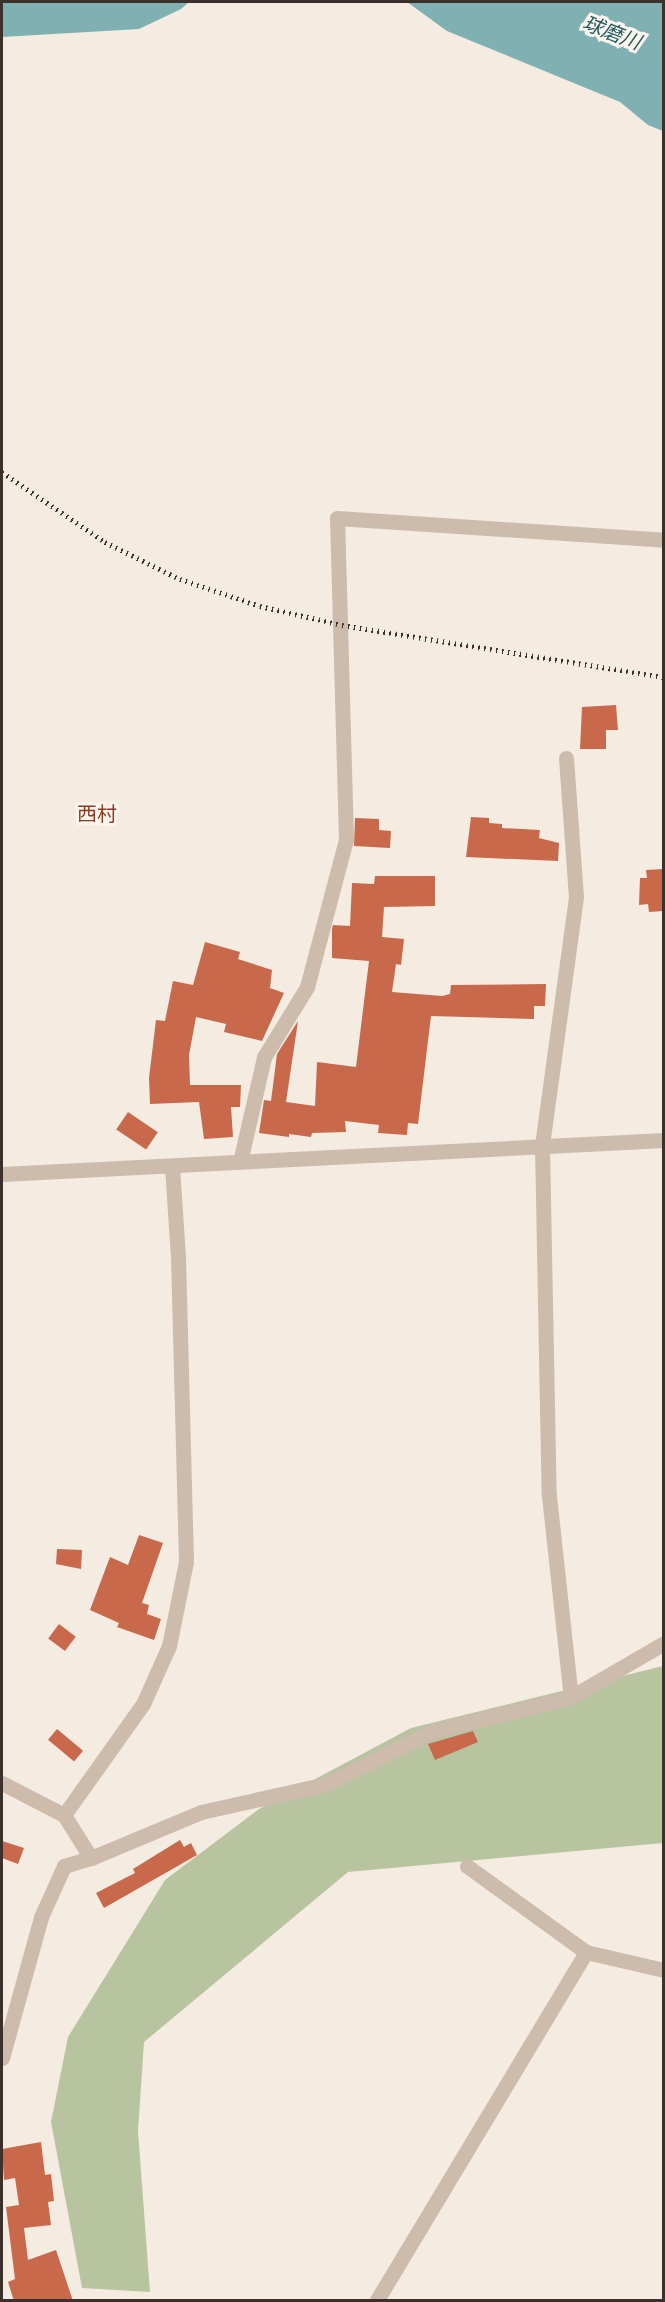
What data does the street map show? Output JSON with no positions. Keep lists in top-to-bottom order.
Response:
{
  "districts": ["西村"],
  "water": ["球磨川"]
}
